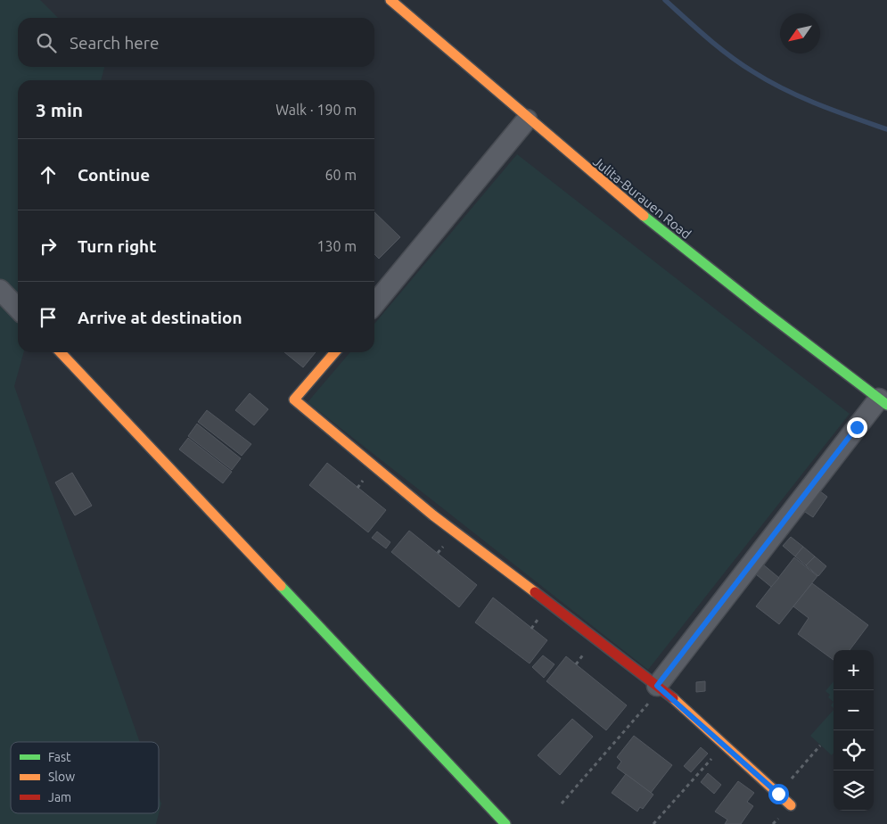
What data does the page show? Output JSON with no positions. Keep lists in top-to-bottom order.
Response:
{
  "streets": {
    "street": ["Julita-Burauen Road"]
  },
  "legend": ["Fast", "Slow", "Jam"],
  "north": "bottom left",
  "page": {
    "search": "Search here",
    "heading": ["3 min", "Walk · 190 m"],
    "list": [
      ["Continue", "60 m"],
      ["Turn right", "130 m"],
      "Arrive at destination"
    ],
    "map_buttons": ["+", "−"]
  }
}
